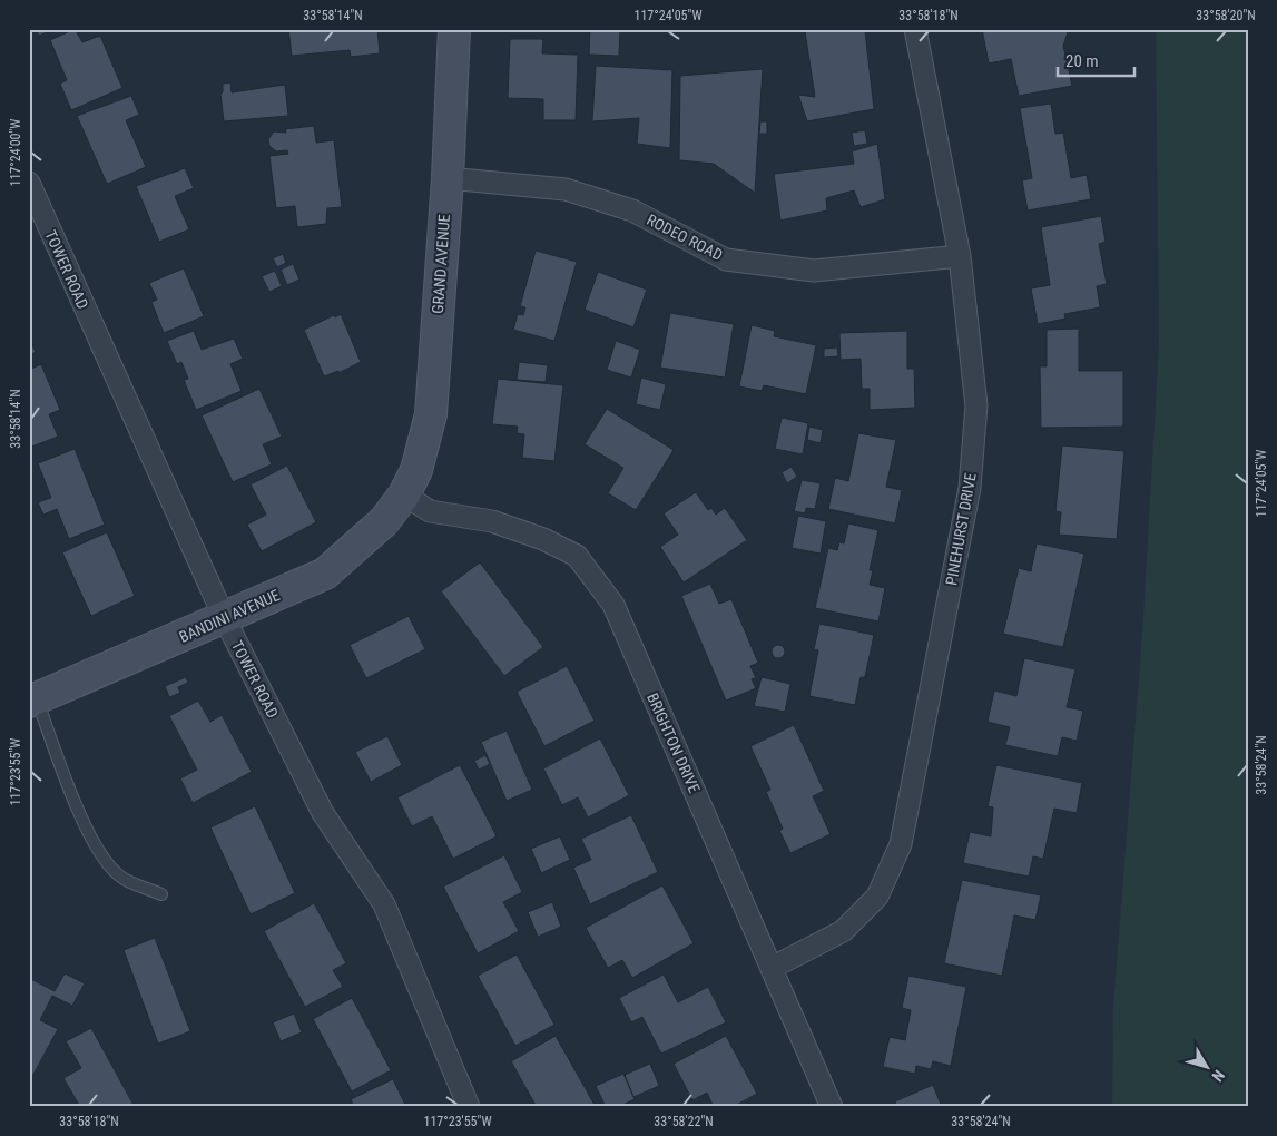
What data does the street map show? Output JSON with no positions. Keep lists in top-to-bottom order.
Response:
{
  "streets": {
    "street": [
      "RODEO ROAD",
      "GRAND AVENUE",
      "TOWER ROAD",
      "PINEHURST DRIVE",
      "BANDINI AVENUE",
      "BRIGHTON DRIVE"
    ]
  },
  "crossings": [
    ["RODEO ROAD", "GRAND AVENUE"],
    ["RODEO ROAD", "PINEHURST DRIVE"],
    ["GRAND AVENUE", "BANDINI AVENUE"],
    ["GRAND AVENUE", "BRIGHTON DRIVE"],
    ["TOWER ROAD", "BANDINI AVENUE"],
    ["PINEHURST DRIVE", "BRIGHTON DRIVE"],
    ["BANDINI AVENUE", "BRIGHTON DRIVE"]
  ],
  "scale_bar": "20 m",
  "north": "bottom right",
  "coordinates": [
    "33°58'14\"N",
    "117°24'05\"W",
    "33°58'18\"N",
    "33°58'20\"N",
    "117°24'00\"W",
    "33°58'24\"N",
    "117°23'55\"W",
    "33°58'22\"N"
  ]
}
